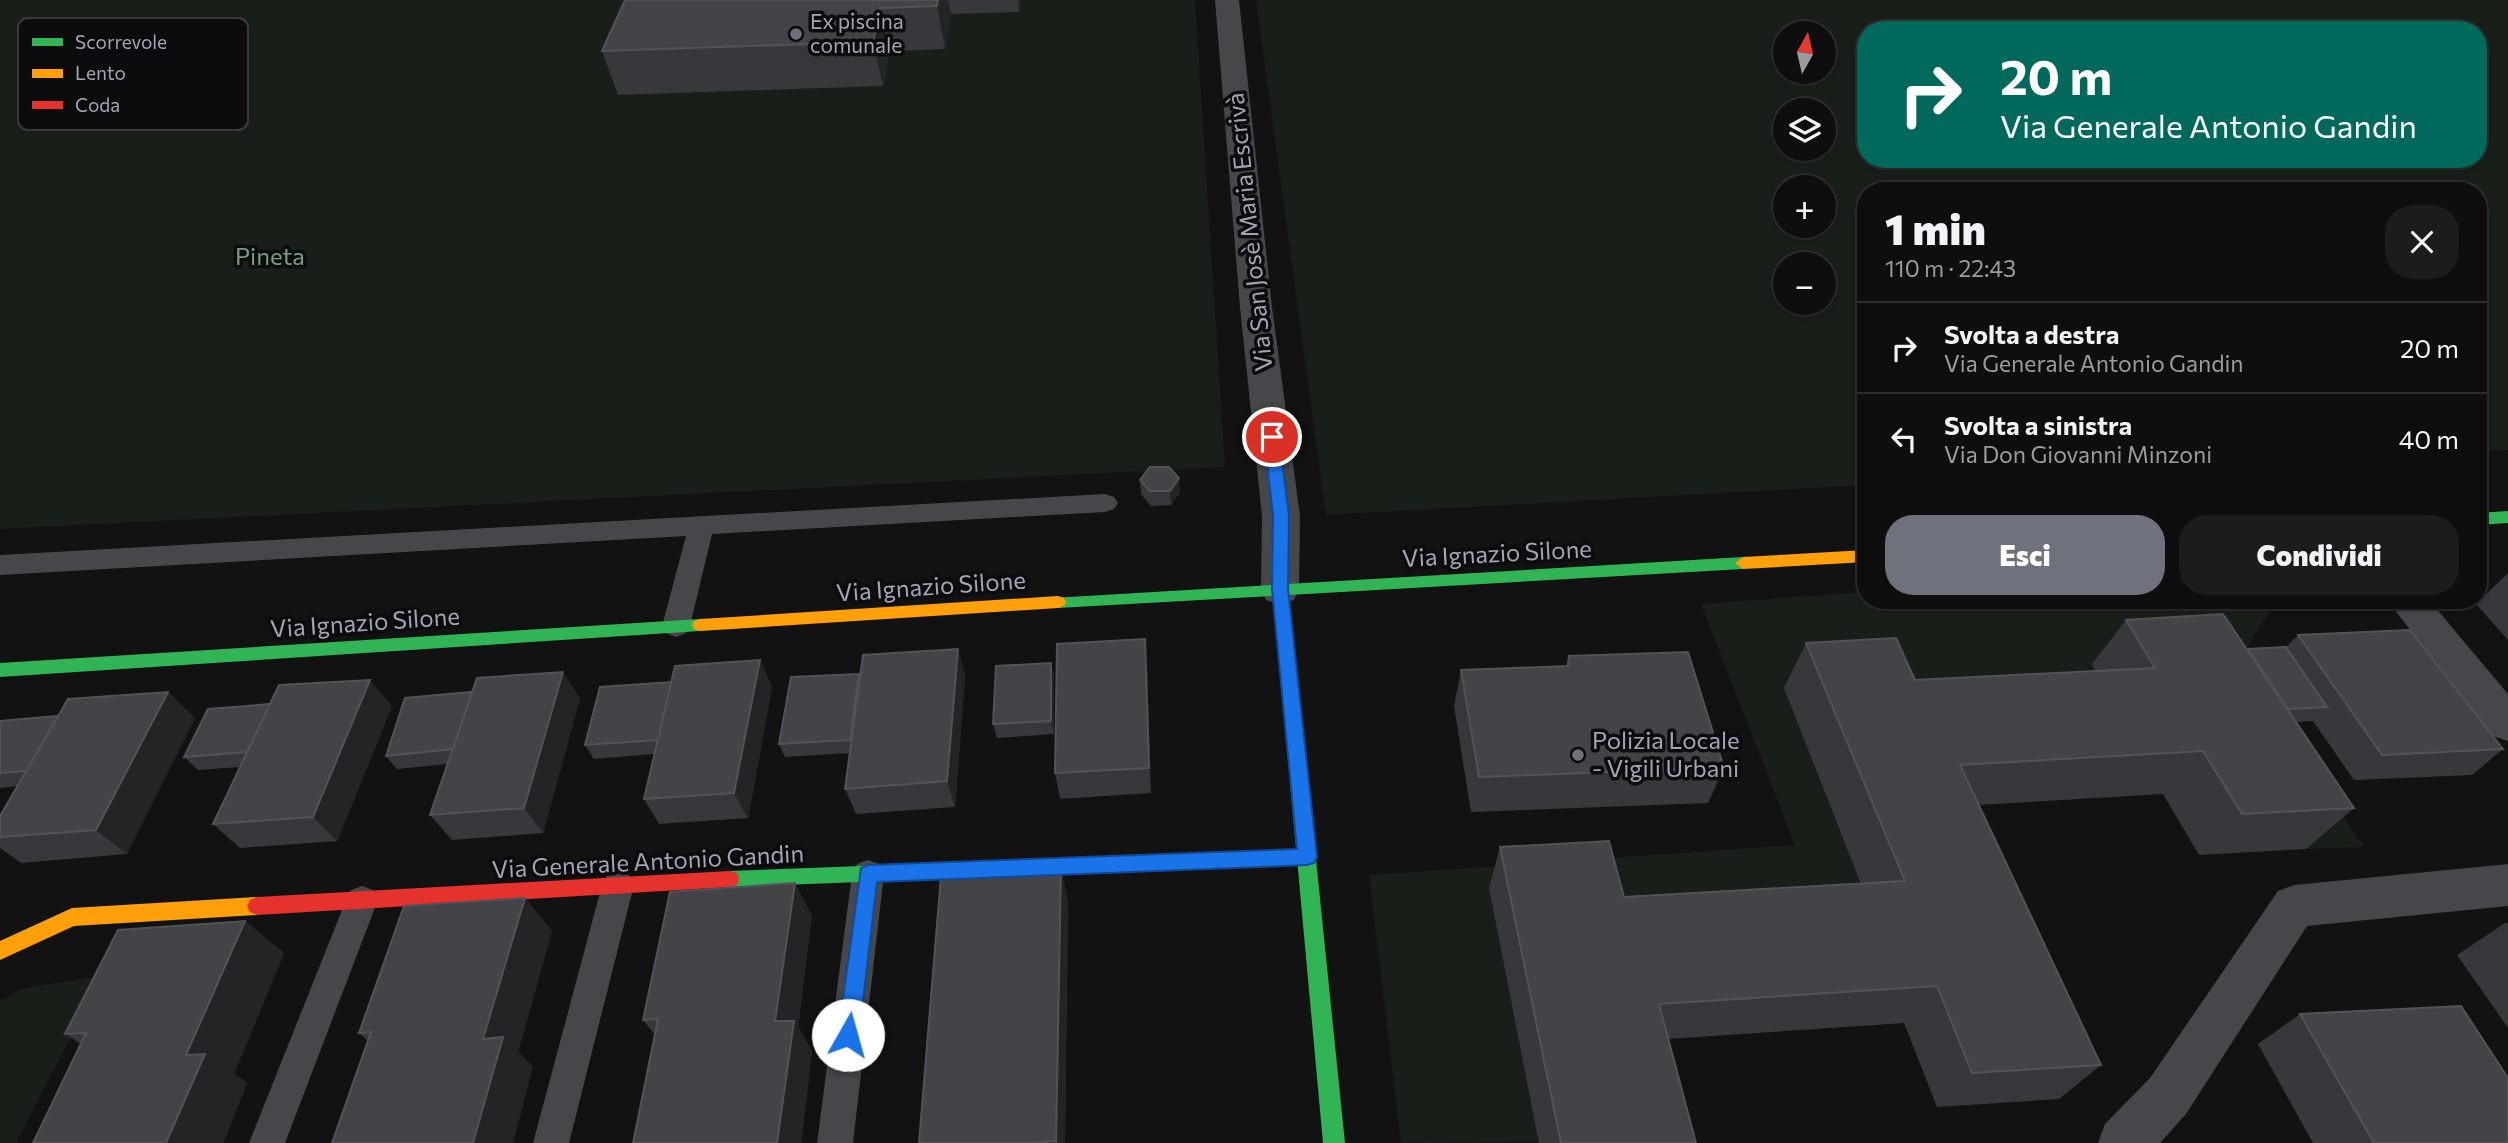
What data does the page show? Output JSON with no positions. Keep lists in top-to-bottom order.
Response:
{
  "streets": {
    "street": ["Via San Josè Maria Escrivà", "Via Ignazio Silone", "Via Generale Antonio Gandin"]
  },
  "crossings": [
    ["Via San Josè Maria Escrivà", "Via Ignazio Silone"]
  ],
  "parks": ["Pineta"],
  "places": ["Ex piscina comunale", "Polizia Locale - Vigili Urbani"],
  "legend": ["Scorrevole", "Lento", "Coda"],
  "north": "top",
  "page": {
    "map_buttons": ["+", "−"],
    "turn": ["20 m", "Via Generale Antonio Gandin"],
    "heading": ["1 min", "110 m · 22:43"],
    "list": [
      {
        "name": "Svolta a destra",
        "note": "Via Generale Antonio Gandin",
        "value": "20 m"
      },
      {
        "name": "Svolta a sinistra",
        "note": "Via Don Giovanni Minzoni",
        "value": "40 m"
      }
    ],
    "buttons": ["Esci", "Condividi"]
  }
}
